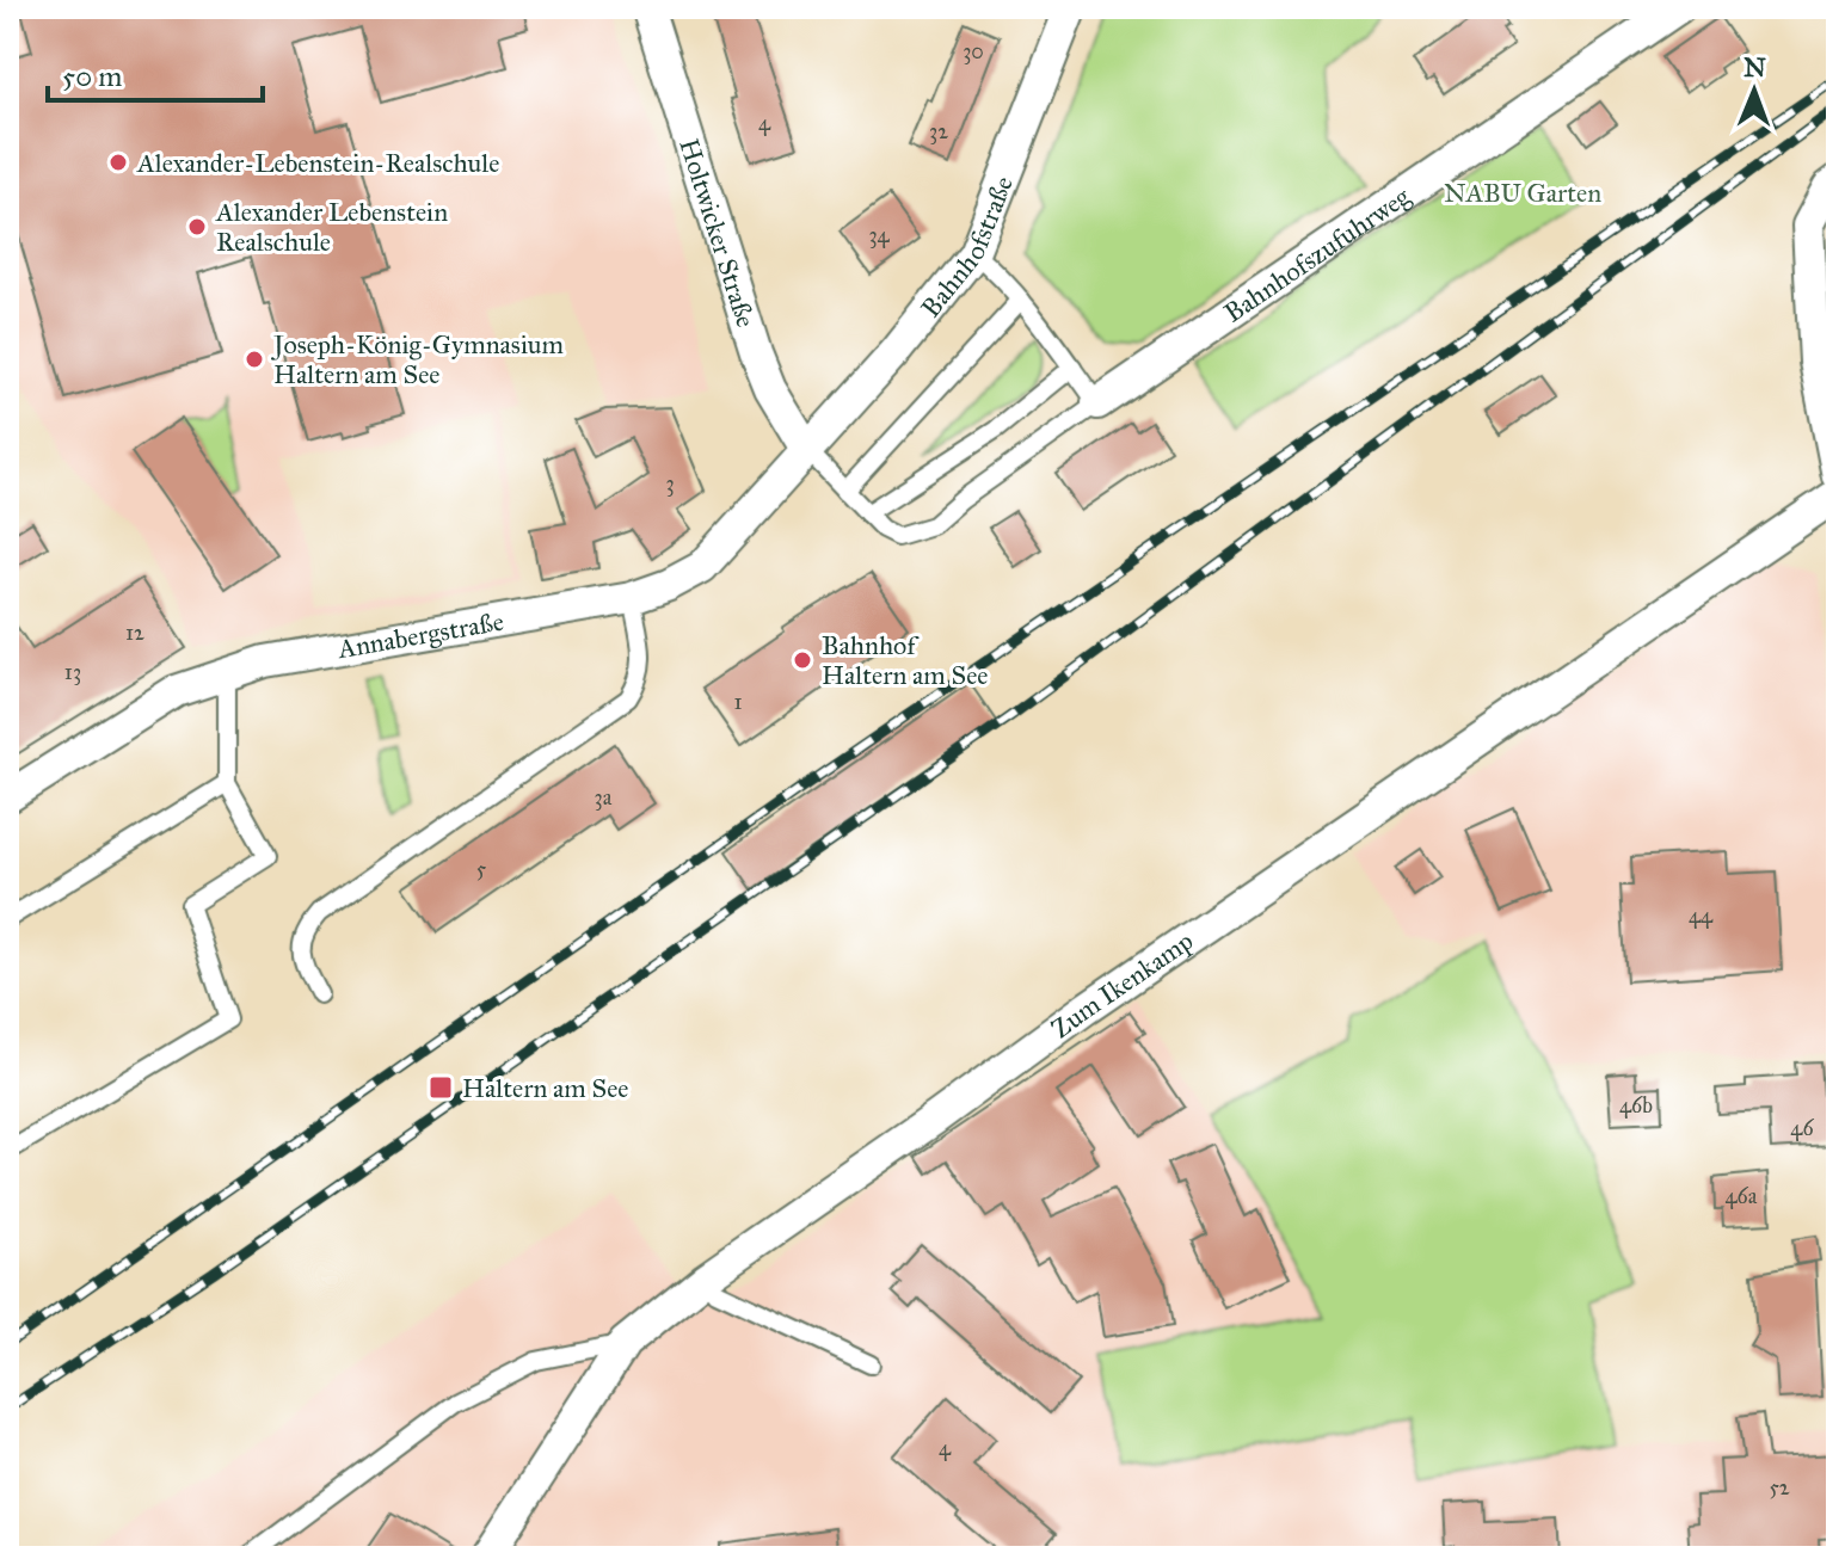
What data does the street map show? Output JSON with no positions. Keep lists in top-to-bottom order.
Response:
{
  "streets": {
    "street": [
      "Holtwicker Straße",
      "Bahnhofstraße",
      "Bahnhofszufuhrweg",
      "Annabergstraße",
      "Zum Ikenkamp"
    ]
  },
  "crossings": [
    ["Holtwicker Straße", "Bahnhofstraße"],
    ["Holtwicker Straße", "Annabergstraße"],
    ["Bahnhofstraße", "Annabergstraße"]
  ],
  "parks": ["NABU Garten"],
  "places": {
    "other": [
      "Alexander-Lebenstein-Realschule",
      "Alexander Lebenstein Realschule",
      "Joseph-König-Gymnasium Haltern am See",
      "Bahnhof Haltern am See"
    ],
    "transit": ["Haltern am See"]
  },
  "house_numbers": [
    "30",
    "4",
    "32",
    "34",
    "3",
    "12",
    "13",
    "1",
    "3a",
    "5",
    "44",
    "46b",
    "46",
    "46a",
    "4",
    "52"
  ],
  "scale_bar": "50 m",
  "north": "top"
}
